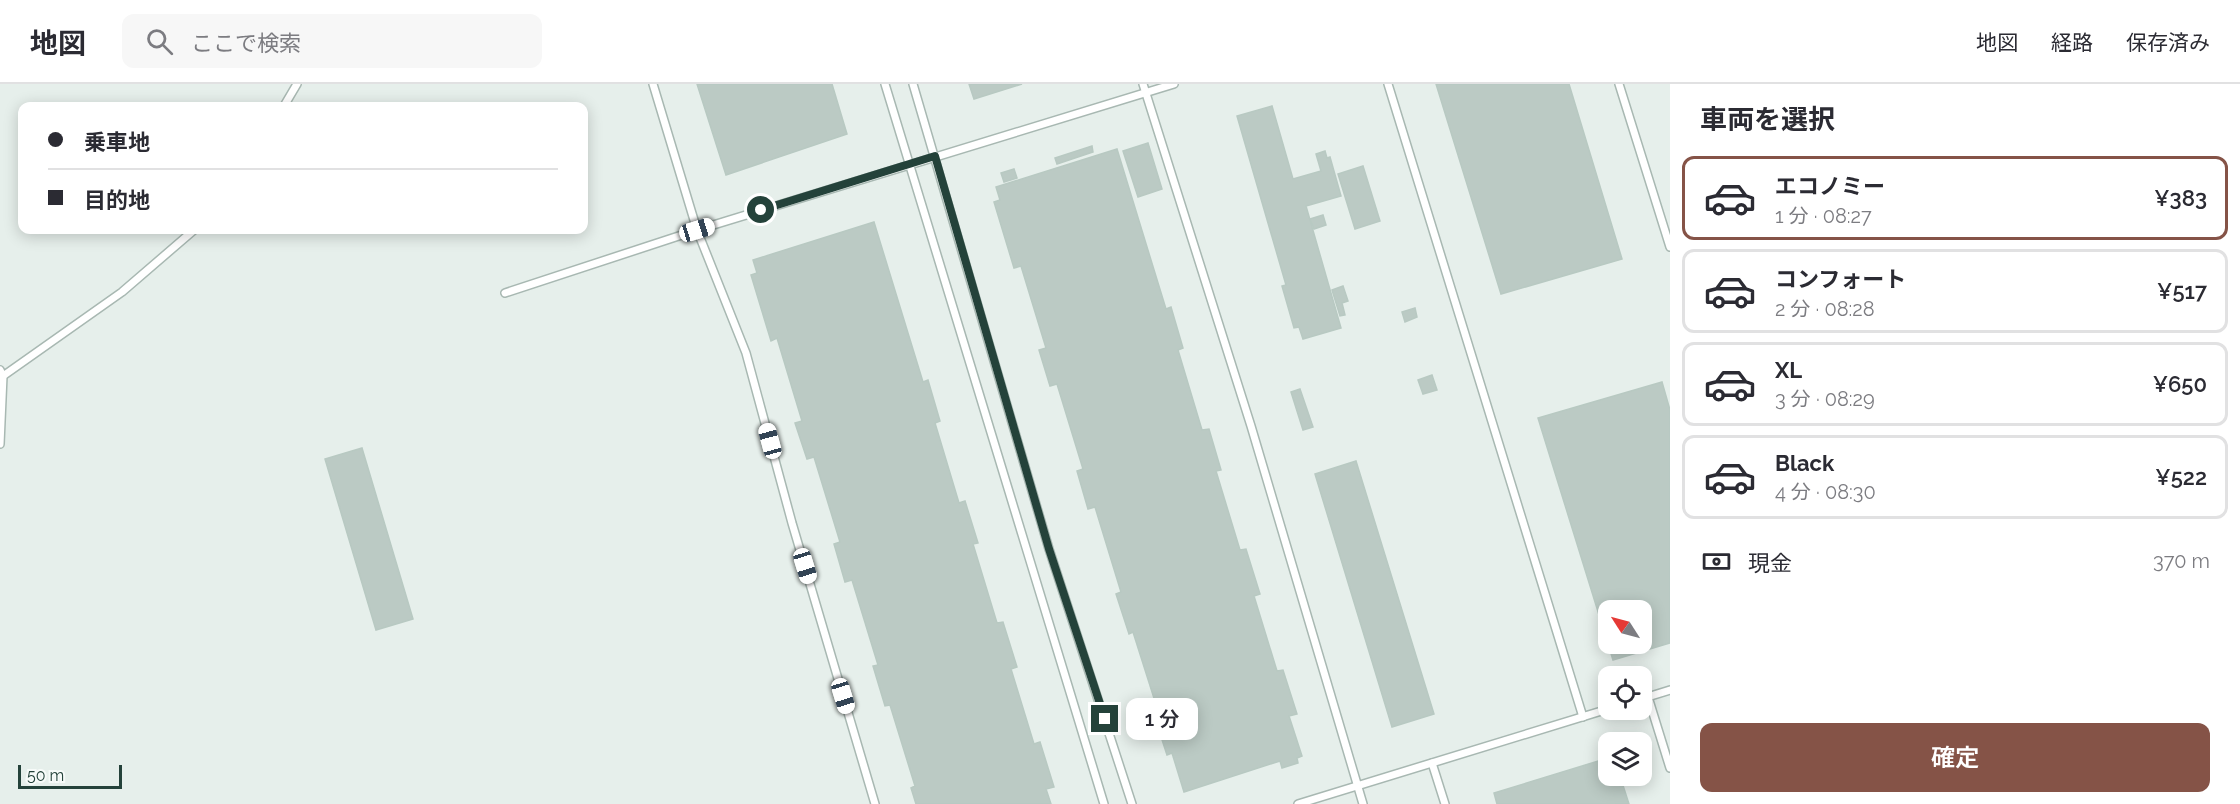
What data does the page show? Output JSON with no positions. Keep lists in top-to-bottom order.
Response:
{
  "scale_bar": "50 m",
  "north": "top left",
  "page": {
    "header": "地図",
    "search": "ここで検索",
    "nav": ["地図", "経路", "保存済み"],
    "heading": "車両を選択",
    "banner": ["乗車地", "目的地"],
    "list": [
      {
        "name": "エコノミー",
        "note": "1 分 · 08:27",
        "value": "¥383"
      },
      {
        "name": "コンフォート",
        "note": "2 分 · 08:28",
        "value": "¥517"
      },
      {
        "name": "XL",
        "note": "3 分 · 08:29",
        "value": "¥650"
      },
      {
        "name": "Black",
        "note": "4 分 · 08:30",
        "value": "¥522"
      }
    ],
    "pay": ["現金", "370 m"],
    "bubble": "1 分",
    "buttons": "確定",
    "scale": "50 m"
  }
}
